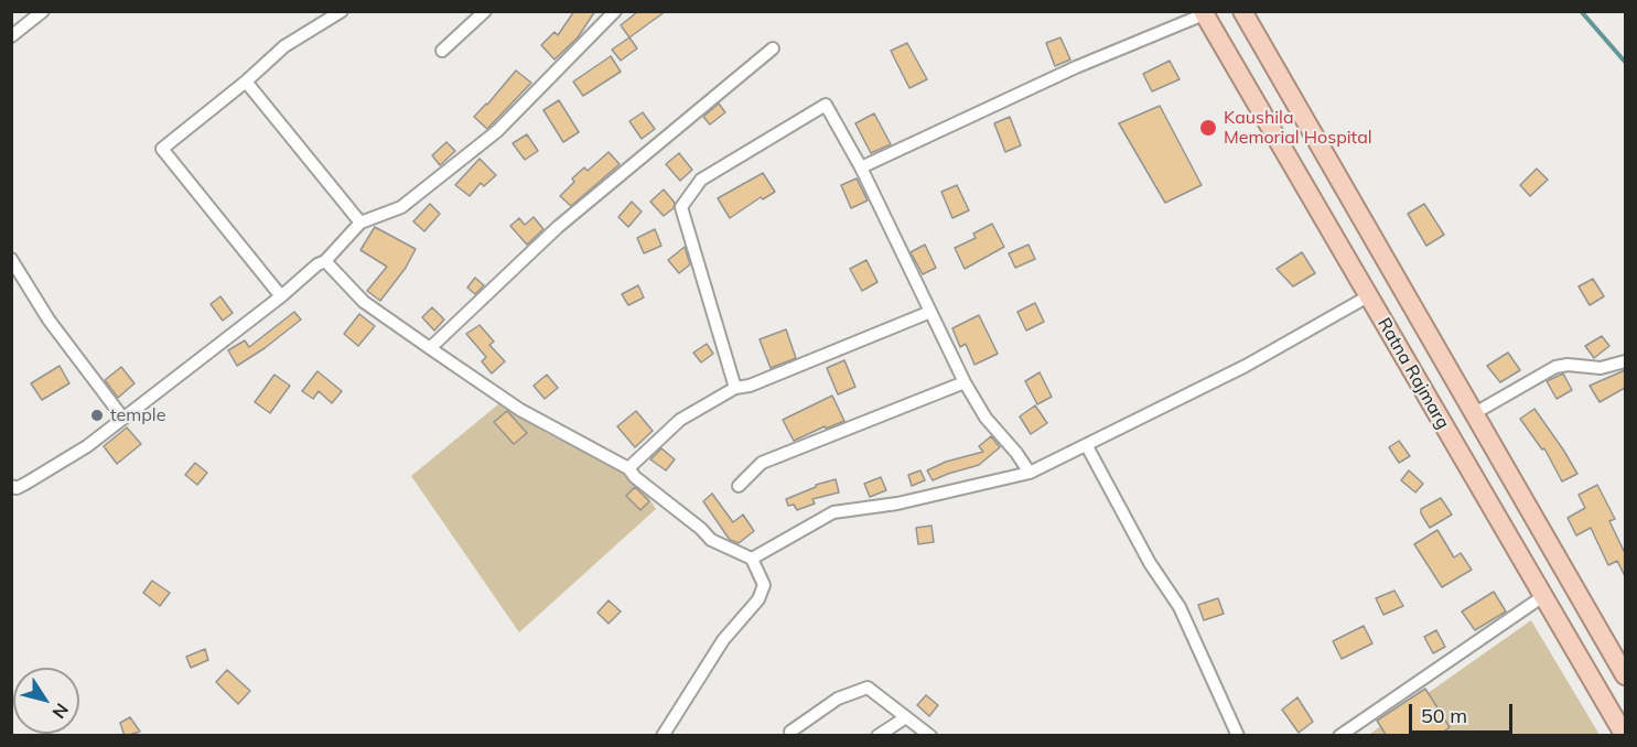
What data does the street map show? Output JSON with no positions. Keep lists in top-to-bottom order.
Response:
{
  "streets": {
    "highway": ["Ratna Rajmarg"]
  },
  "places": ["Kaushila Memorial Hospital", "temple"],
  "scale_bar": "50 m",
  "north": "bottom right"
}
